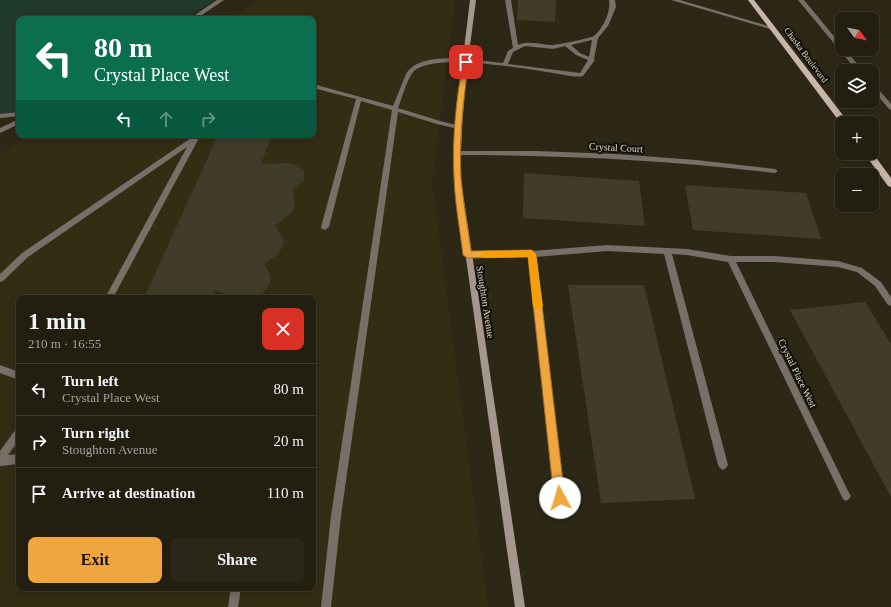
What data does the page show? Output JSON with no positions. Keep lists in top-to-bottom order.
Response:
{
  "streets": {
    "main road": ["Chaska Boulevard"],
    "street": ["Crystal Court", "Stoughton Avenue", "Crystal Place West"]
  },
  "crossings": [
    ["Crystal Court", "Stoughton Avenue"]
  ],
  "north": "bottom right",
  "page": {
    "map_buttons": ["+", "−"],
    "turn": ["80 m", "Crystal Place West"],
    "heading": ["1 min", "210 m · 16:55"],
    "list": [
      {
        "name": "Turn left",
        "note": "Crystal Place West",
        "value": "80 m"
      },
      {
        "name": "Turn right",
        "note": "Stoughton Avenue",
        "value": "20 m"
      },
      {
        "name": "Arrive at destination",
        "value": "110 m"
      }
    ],
    "buttons": ["Exit", "Share"]
  }
}
